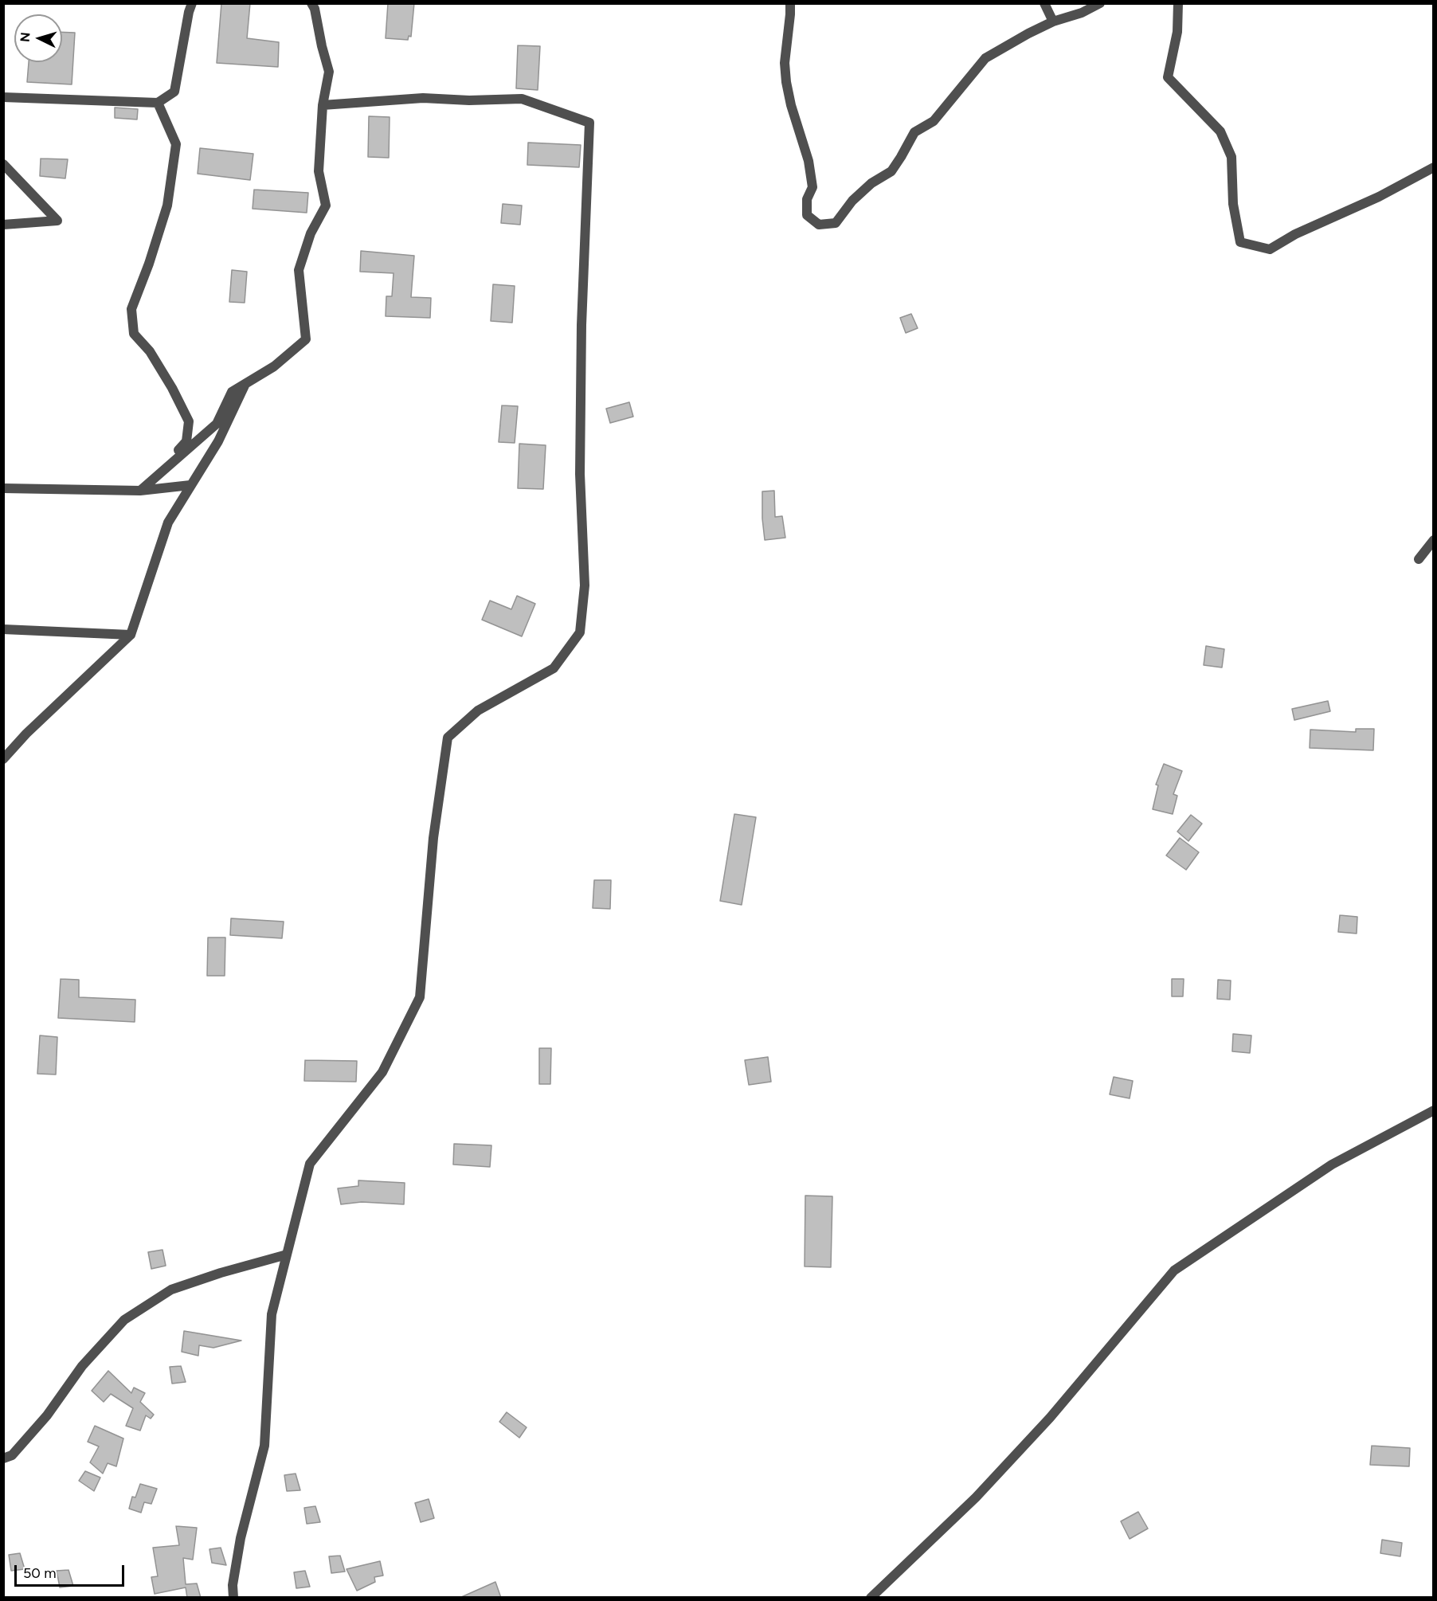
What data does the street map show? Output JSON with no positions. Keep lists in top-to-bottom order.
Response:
{
  "scale_bar": "50 m",
  "north": "left"
}
